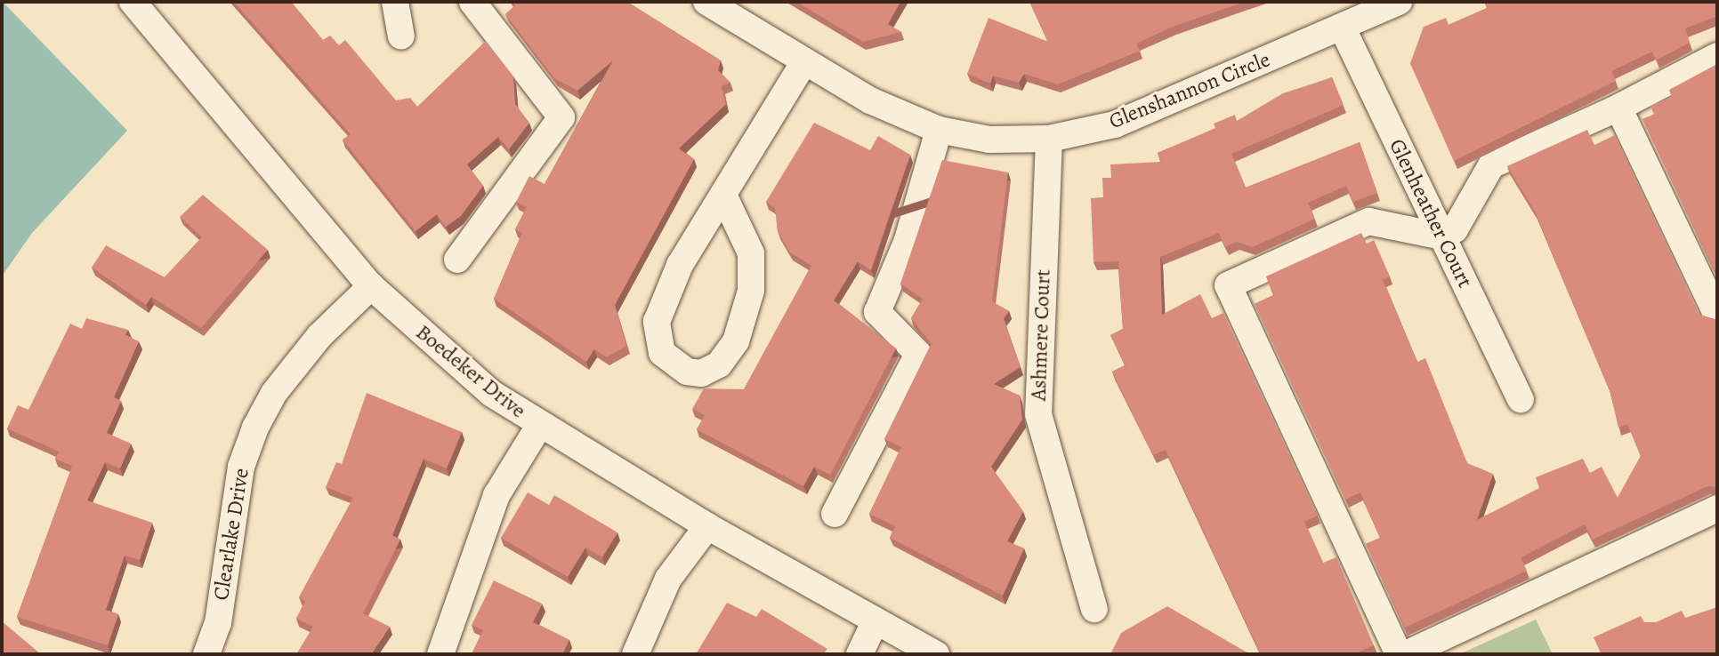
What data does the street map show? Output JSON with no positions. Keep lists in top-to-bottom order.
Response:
{
  "streets": {
    "street": [
      "Glenshannon Circle",
      "Glenheather Court",
      "Ashmere Court",
      "Boedeker Drive",
      "Clearlake Drive"
    ]
  },
  "crossings": [
    ["Glenshannon Circle", "Glenheather Court"],
    ["Glenshannon Circle", "Ashmere Court"],
    ["Boedeker Drive", "Clearlake Drive"]
  ]
}
